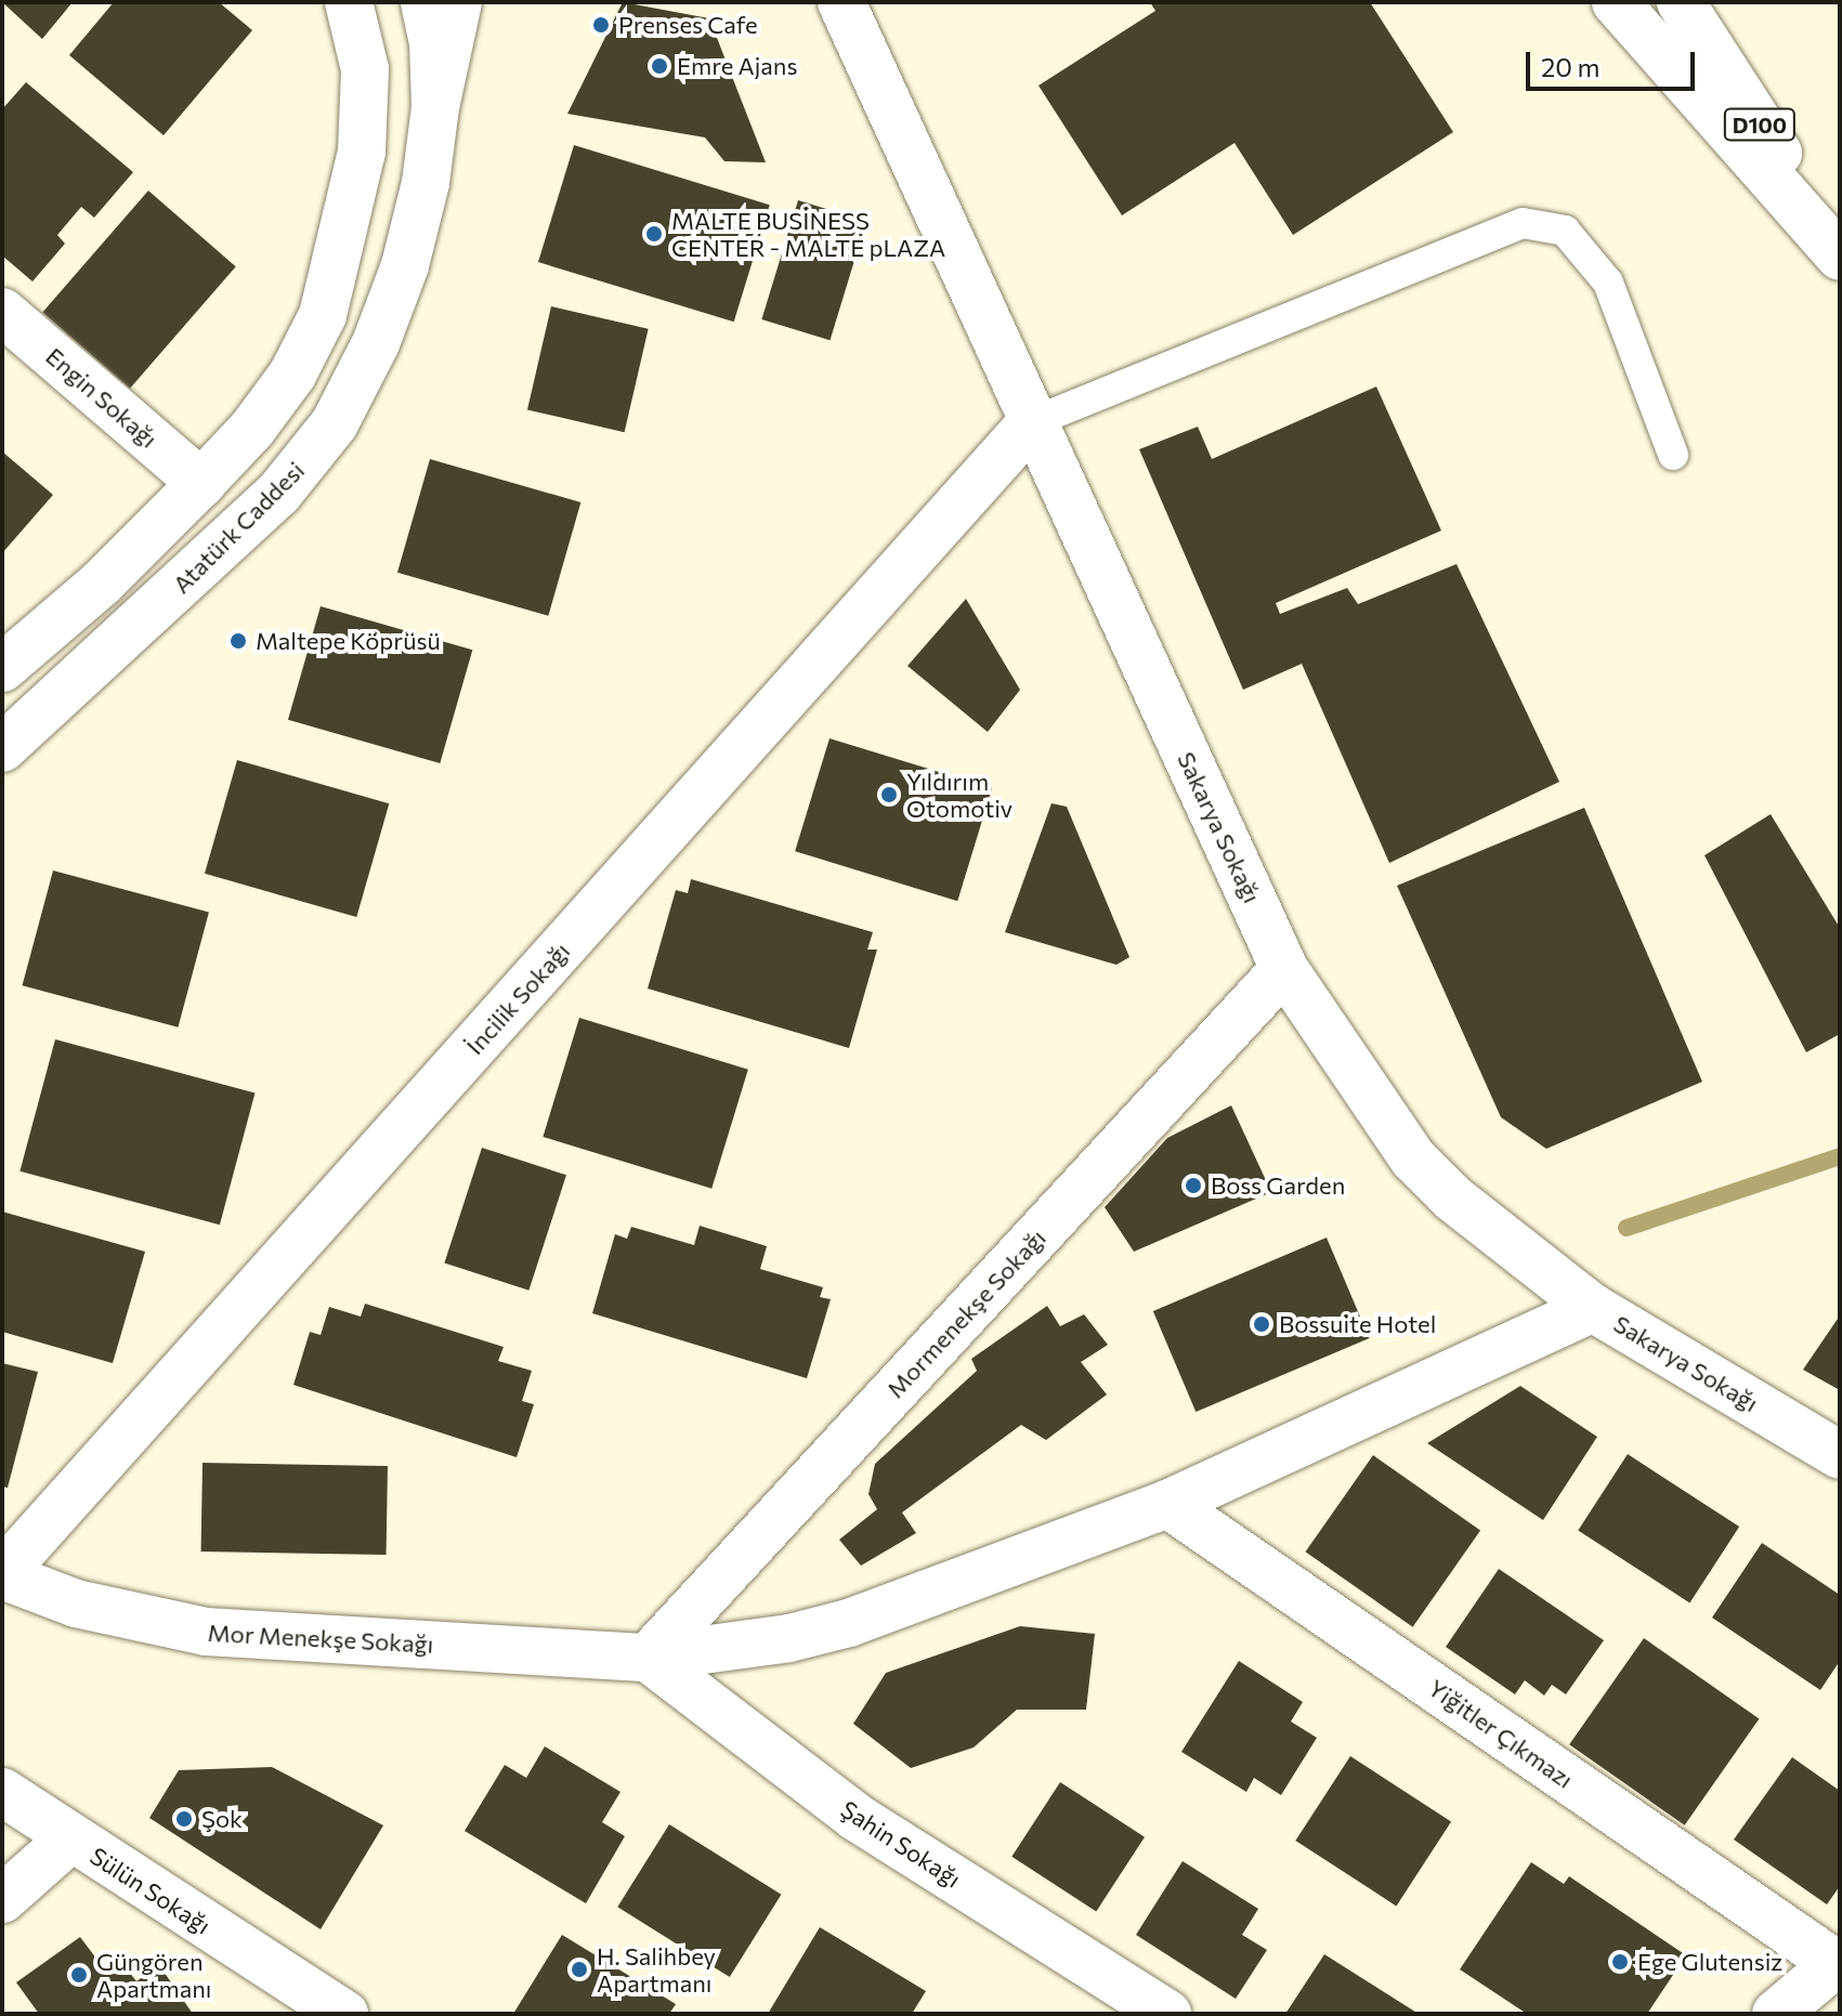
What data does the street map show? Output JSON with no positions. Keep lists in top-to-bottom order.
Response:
{
  "streets": {
    "main road": [
      "D100",
      "Engin Sokağı",
      "Atatürk Caddesi",
      "Sakarya Sokağı",
      "İncilik Sokağı",
      "Mormenekşe Sokağı",
      "Mor Menekşe Sokağı",
      "Yiğitler Çıkmazı",
      "Şahin Sokağı",
      "Sülün Sokağı"
    ]
  },
  "crossings": [
    ["Sakarya Sokağı", "İncilik Sokağı"],
    ["Sakarya Sokağı", "Mormenekşe Sokağı"],
    ["Sakarya Sokağı", "Mor Menekşe Sokağı"],
    ["İncilik Sokağı", "Mor Menekşe Sokağı"],
    ["Mormenekşe Sokağı", "Mor Menekşe Sokağı"],
    ["Mormenekşe Sokağı", "Şahin Sokağı"],
    ["Mor Menekşe Sokağı", "Yiğitler Çıkmazı"],
    ["Mor Menekşe Sokağı", "Şahin Sokağı"]
  ],
  "places": [
    "Prenses Cafe",
    "Emre Ajans",
    "MALTE BUSİNESS CENTER - MALTE pLAZA",
    "Maltepe Köprüsü",
    "Yıldırım Otomotiv",
    "Boss Garden",
    "Bossuite Hotel",
    "Şok",
    "Ege Glutensiz",
    "H. Salihbey Apartmanı",
    "Güngören Apartmanı"
  ],
  "scale_bar": "20 m"
}
